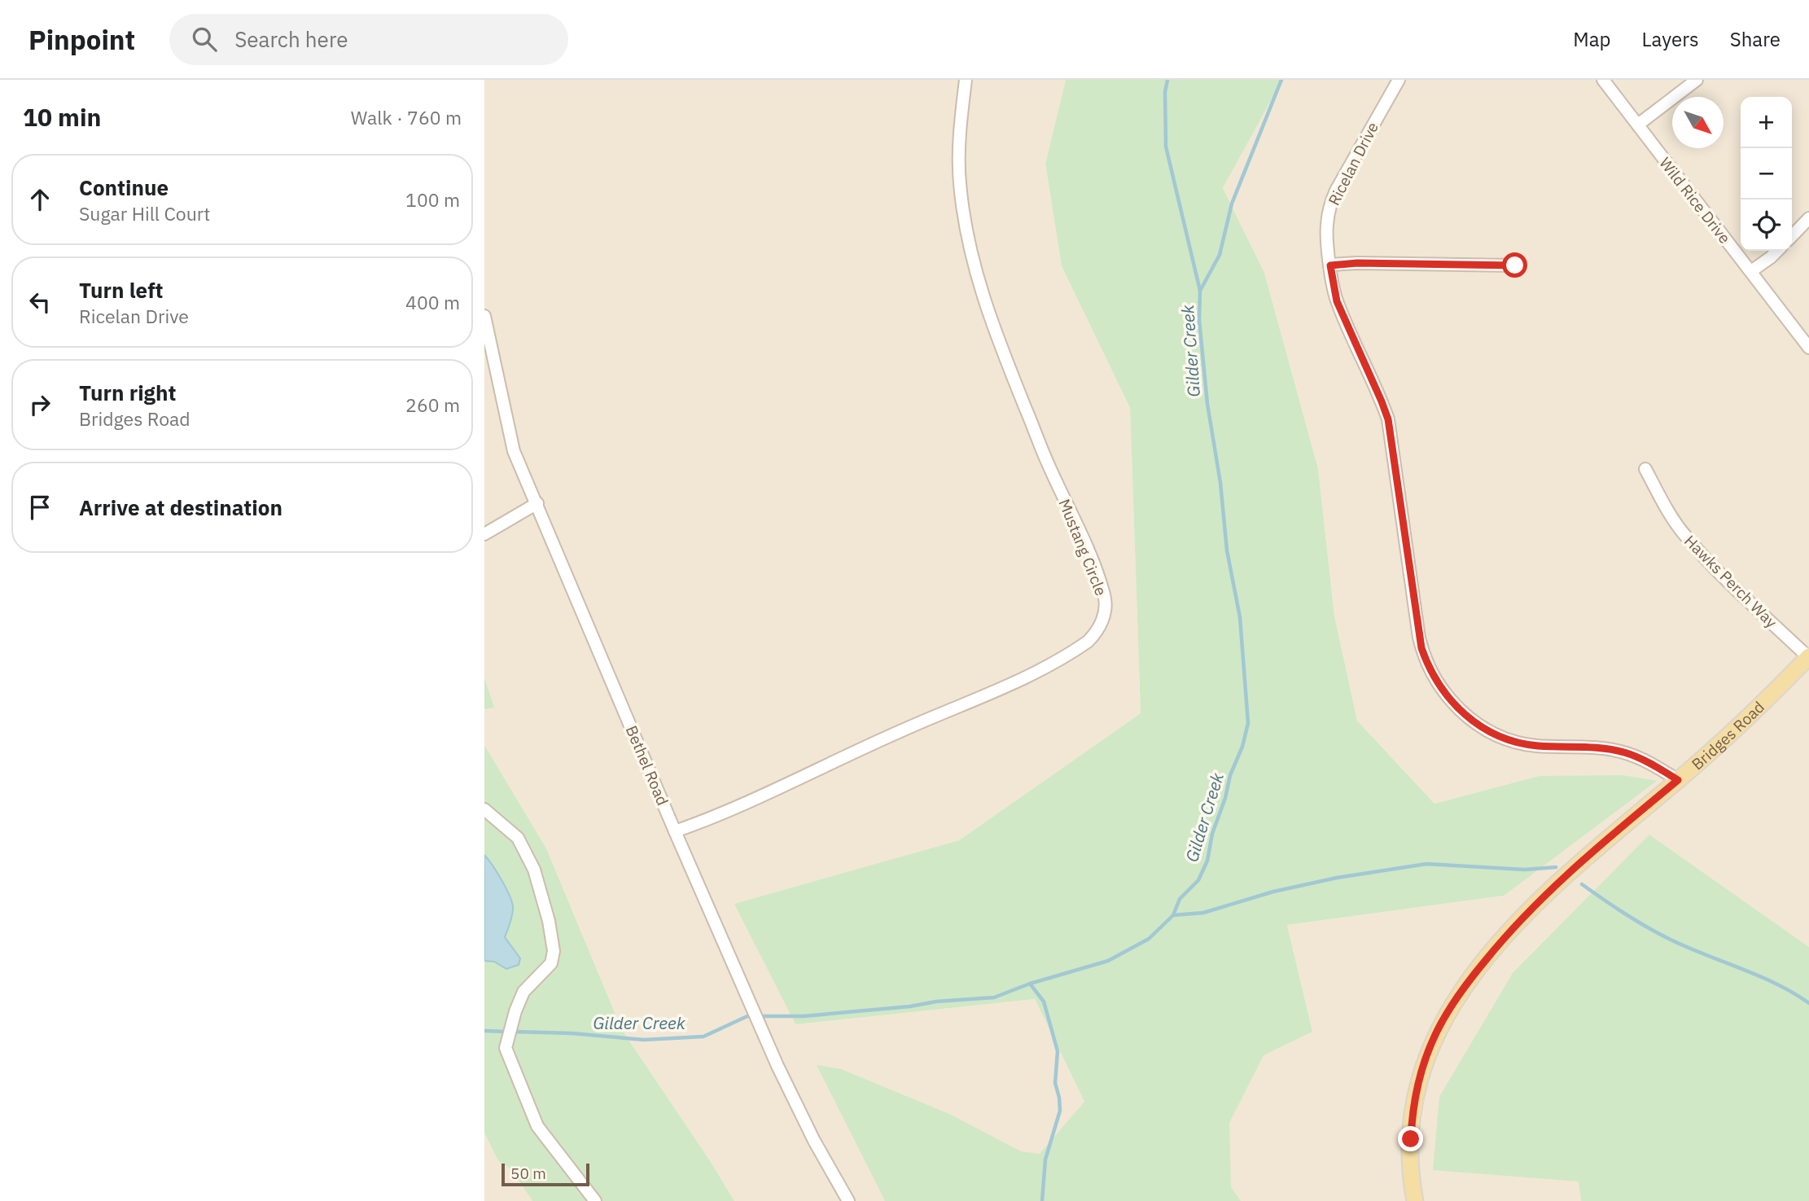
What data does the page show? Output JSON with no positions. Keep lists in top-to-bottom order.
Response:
{
  "streets": {
    "main road": ["Bridges Road"],
    "street": [
      "Ricelan Drive",
      "Wild Rice Drive",
      "Mustang Circle",
      "Hawks Perch Way",
      "Bethel Road"
    ]
  },
  "crossings": [
    ["Ricelan Drive", "Bridges Road"],
    ["Mustang Circle", "Bethel Road"],
    ["Hawks Perch Way", "Bridges Road"]
  ],
  "water": ["Gilder Creek"],
  "scale_bar": "50 m",
  "north": "bottom right",
  "page": {
    "header": "Pinpoint",
    "search": "Search here",
    "nav": ["Map", "Layers", "Share"],
    "heading": ["10 min", "Walk · 760 m"],
    "map_buttons": ["+", "−"],
    "list": [
      ["Continue", "Sugar Hill Court", "100 m"],
      ["Turn left", "Ricelan Drive", "400 m"],
      ["Turn right", "Bridges Road", "260 m"],
      "Arrive at destination"
    ],
    "scale": "50 m"
  }
}
